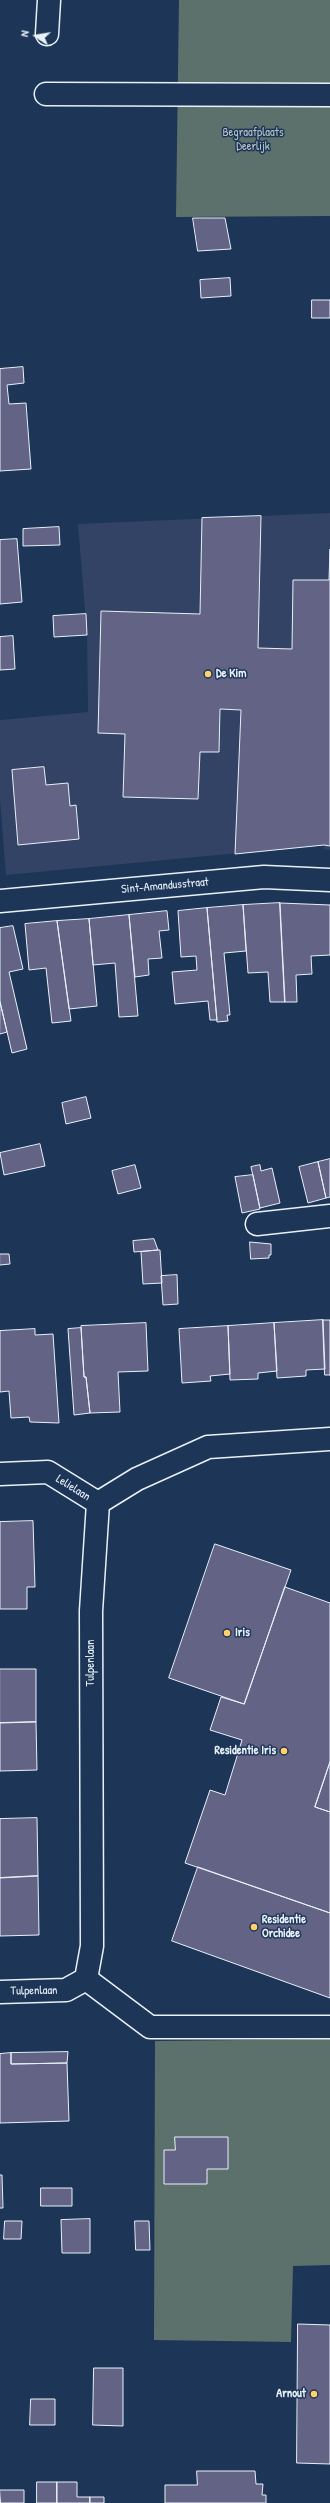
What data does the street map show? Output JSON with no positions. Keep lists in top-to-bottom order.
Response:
{
  "streets": {
    "street": ["Sint-Amandusstraat", "Lelielaan", "Tulpenlaan"]
  },
  "crossings": [
    ["Lelielaan", "Tulpenlaan"]
  ],
  "parks": ["Begraafplaats Deerlijk"],
  "places": [
    "De Kim",
    "Iris",
    "Residentie Iris",
    "Residentie Orchidee",
    "Arnout"
  ],
  "north": "left"
}
